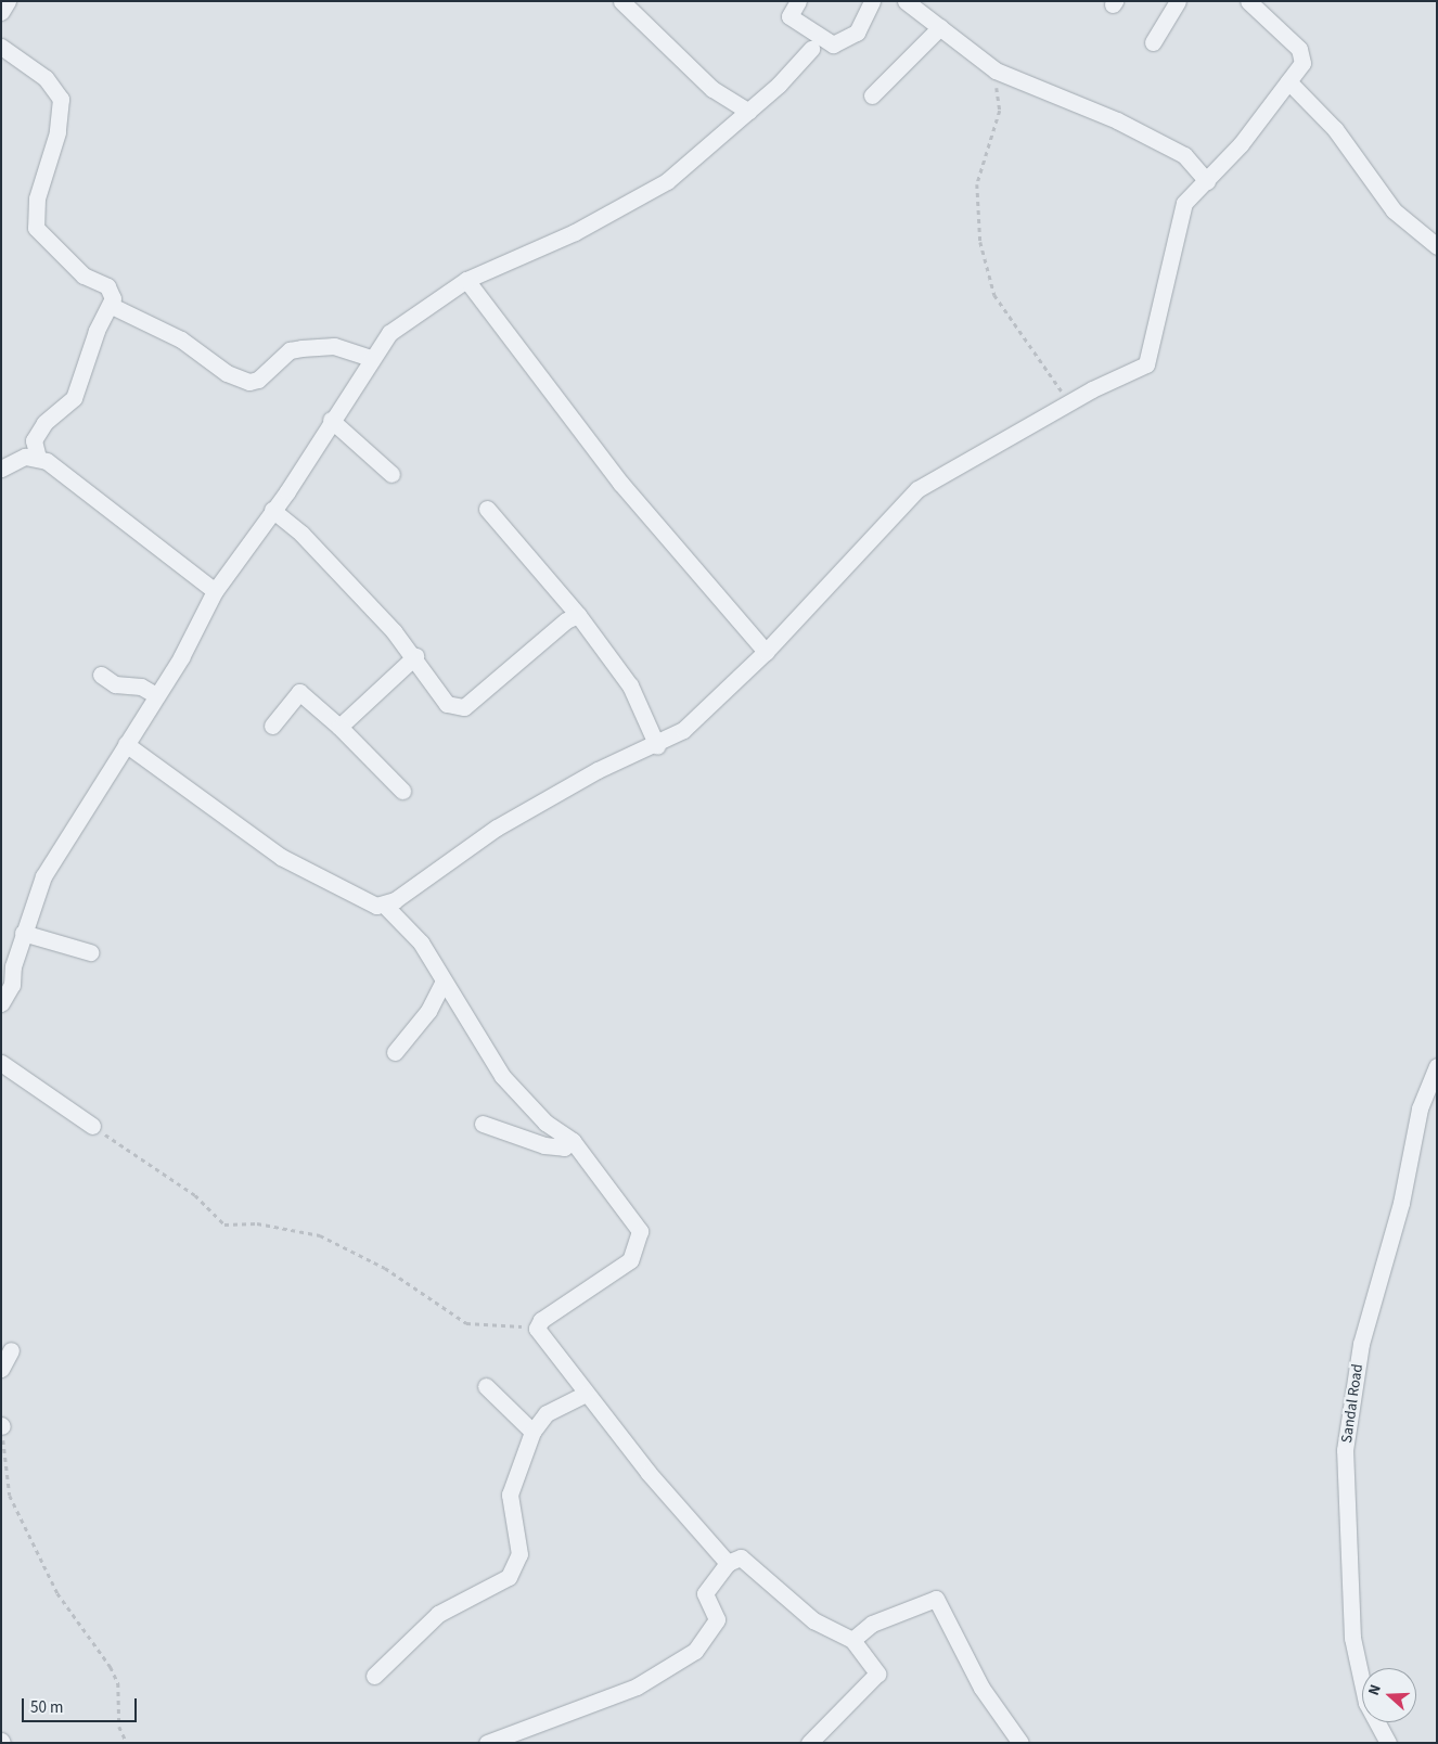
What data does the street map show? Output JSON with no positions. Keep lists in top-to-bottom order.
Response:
{
  "streets": {
    "street": ["Sandal Road"]
  },
  "scale_bar": "50 m",
  "north": "left"
}
